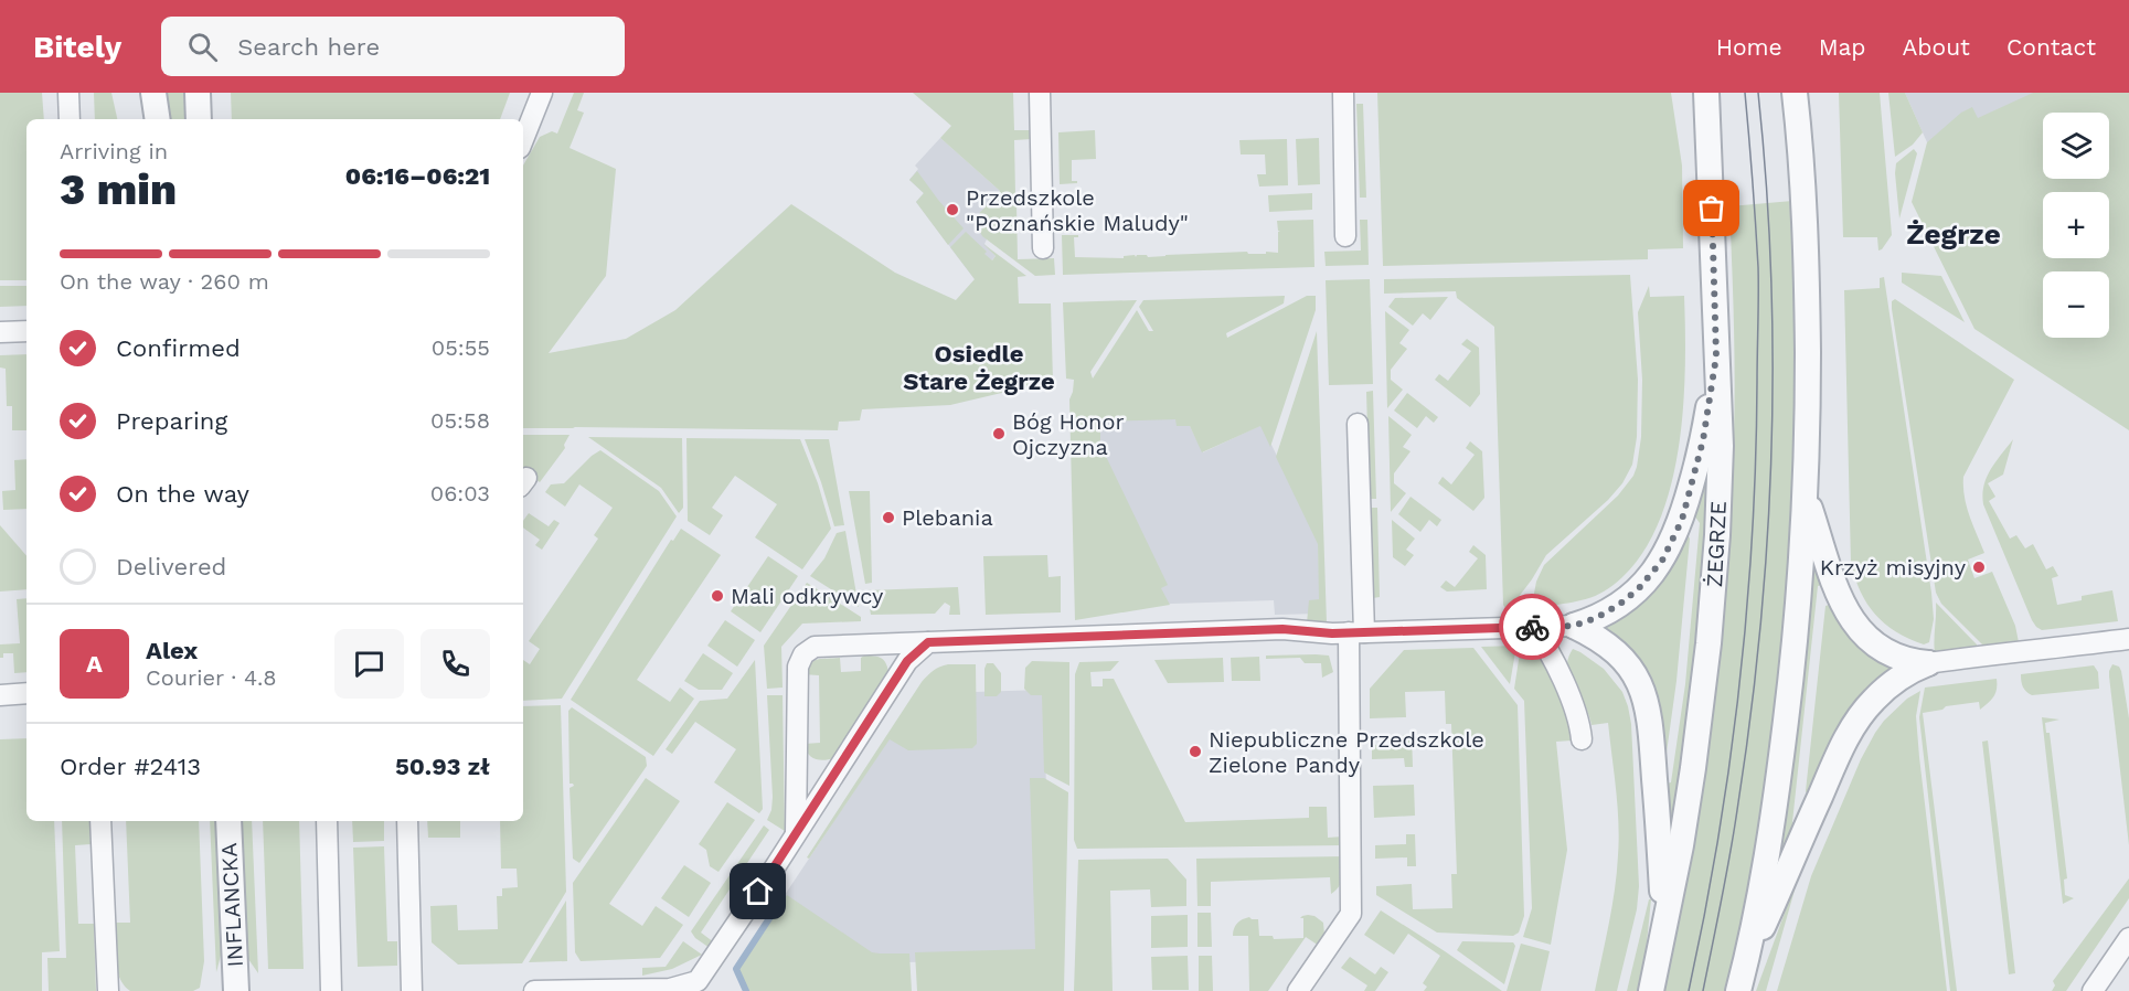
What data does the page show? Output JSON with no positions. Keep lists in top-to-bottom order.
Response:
{
  "streets": {
    "street": ["ŻEGRZE", "INFLANCKA"]
  },
  "districts": ["Żegrze", "Osiedle Stare Żegrze"],
  "places": [
    "Przedszkole \"Poznańskie Maludy\"",
    "Bóg Honor Ojczyzna",
    "Plebania",
    "Krzyż misyjny",
    "Mali odkrywcy",
    "Niepubliczne Przedszkole Zielone Pandy"
  ],
  "page": {
    "header": "Bitely",
    "search": "Search here",
    "nav": [
      "Home",
      "Map",
      "About",
      "Contact"
    ],
    "map_buttons": ["+", "−"],
    "heading": ["3 min", "Arriving in", "06:16–06:21"],
    "panel": [
      "Alex",
      "Courier · 4.8",
      "Order #2413",
      "50.93 zł"
    ],
    "bar": "On the way · 260 m",
    "list": [
      ["Confirmed", "05:55"],
      ["Preparing", "05:58"],
      ["On the way", "06:03"],
      "Delivered"
    ],
    "round": "A"
  }
}
